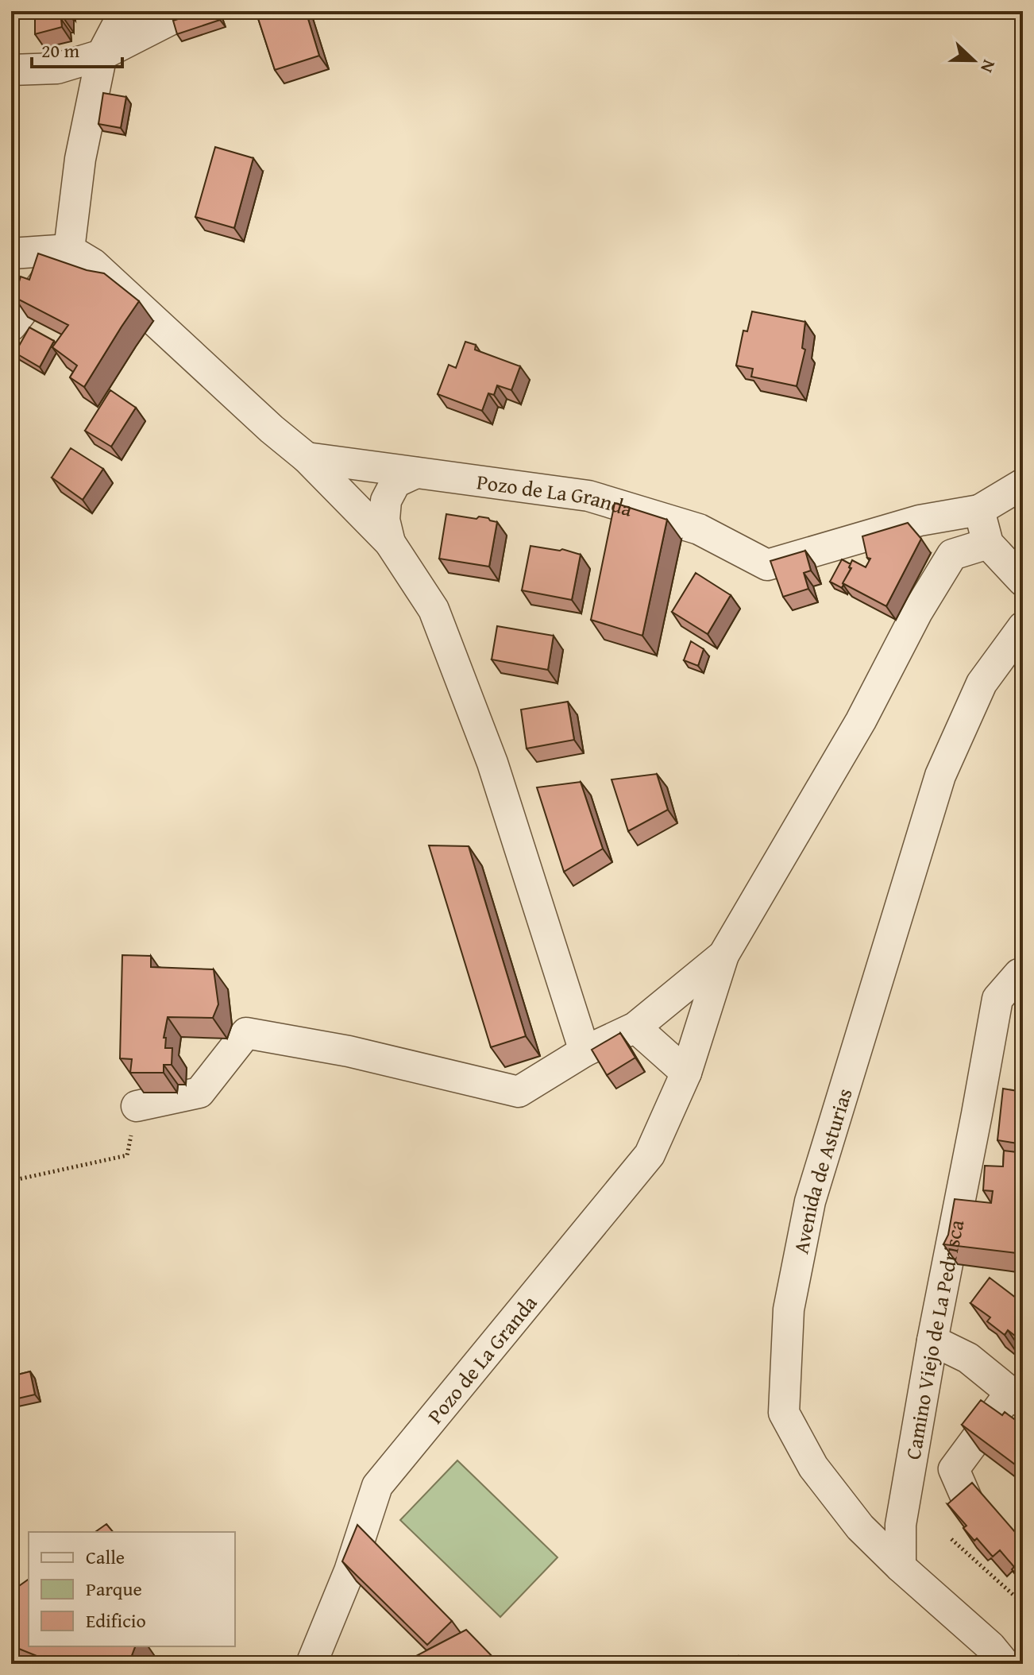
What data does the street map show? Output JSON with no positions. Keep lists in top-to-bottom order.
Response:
{
  "streets": {
    "street": ["Pozo de La Granda", "Avenida de Asturias", "Camino Viejo de La Pedrisca"]
  },
  "crossings": [
    ["Avenida de Asturias", "Camino Viejo de La Pedrisca"]
  ],
  "legend": ["Calle", "Parque", "Edificio"],
  "scale_bar": "20 m",
  "north": "right"
}
